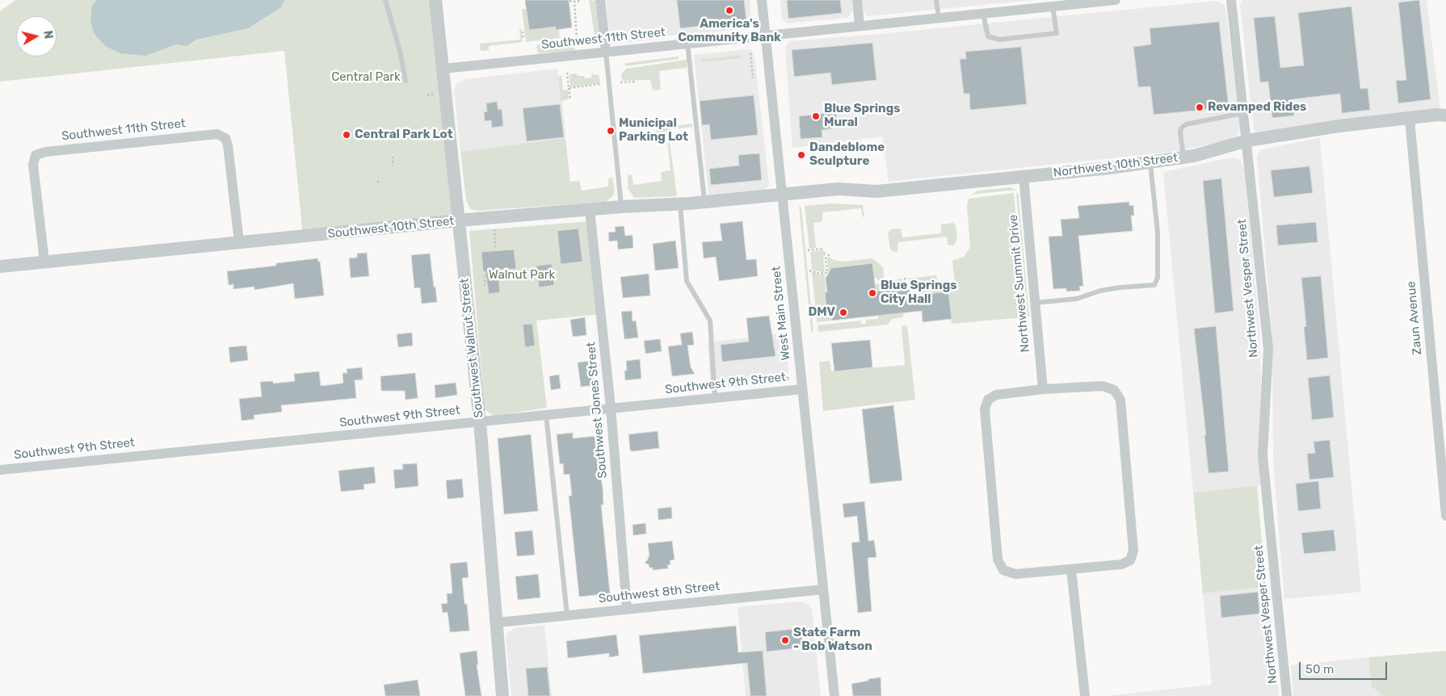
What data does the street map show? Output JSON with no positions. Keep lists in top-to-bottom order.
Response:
{
  "streets": {
    "street": [
      "Southwest 11th Street",
      "Northwest 10th Street",
      "Southwest 10th Street",
      "Northwest Summit Drive",
      "Northwest Vesper Street",
      "West Main Street",
      "Zaun Avenue",
      "Southwest Walnut Street",
      "Southwest 9th Street",
      "Southwest Jones Street",
      "Southwest 8th Street"
    ]
  },
  "crossings": [
    ["Southwest 11th Street", "Southwest 10th Street"],
    ["Southwest 11th Street", "West Main Street"],
    ["Southwest 11th Street", "Southwest Walnut Street"],
    ["Northwest 10th Street", "Southwest 10th Street"],
    ["Northwest 10th Street", "Northwest Summit Drive"],
    ["Northwest 10th Street", "Northwest Vesper Street"],
    ["Northwest 10th Street", "West Main Street"],
    ["Northwest 10th Street", "Zaun Avenue"],
    ["Southwest 10th Street", "West Main Street"],
    ["Southwest 10th Street", "Southwest Walnut Street"],
    ["Southwest 10th Street", "Southwest Jones Street"],
    ["West Main Street", "Southwest 9th Street"],
    ["West Main Street", "Southwest 8th Street"],
    ["Southwest Walnut Street", "Southwest 9th Street"],
    ["Southwest Walnut Street", "Southwest 8th Street"],
    ["Southwest 9th Street", "Southwest Jones Street"],
    ["Southwest Jones Street", "Southwest 8th Street"]
  ],
  "parks": ["Central Park", "Walnut Park"],
  "places": [
    "America's Community Bank",
    "Revamped Rides",
    "Blue Springs Mural",
    "Municipal Parking Lot",
    "Central Park Lot",
    "Dandeblome Sculpture",
    "Blue Springs City Hall",
    "DMV",
    "State Farm - Bob Watson"
  ],
  "scale_bar": "50 m",
  "north": "right"
}
